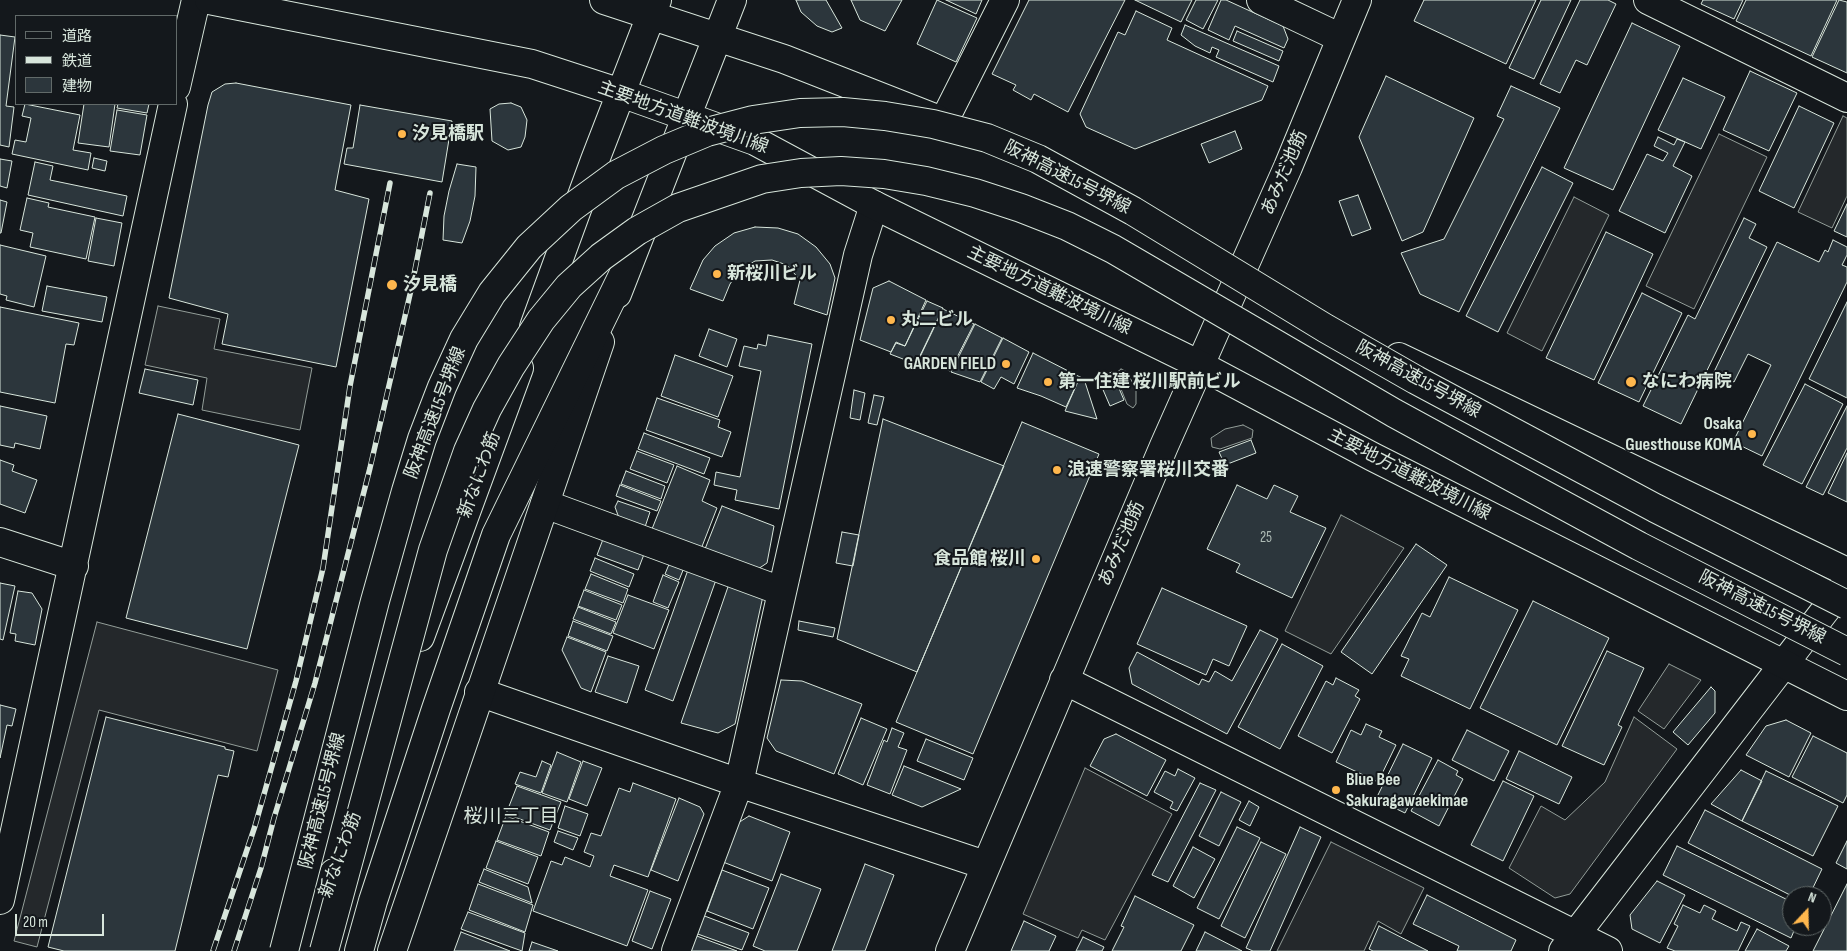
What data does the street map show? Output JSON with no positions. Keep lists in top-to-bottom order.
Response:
{
  "streets": {
    "main road": [
      "主要地方道難波境川線",
      "あみだ池筋",
      "阪神高速15号堺線",
      "新なにわ筋"
    ]
  },
  "crossings": [
    ["主要地方道難波境川線", "あみだ池筋"],
    ["主要地方道難波境川線", "新なにわ筋"]
  ],
  "districts": ["桜川三丁目"],
  "places": [
    "汐見橋駅",
    "新桜川ビル",
    "汐見橋",
    "丸二ビル",
    "GARDEN FIELD",
    "第一住建 桜川駅前ビル",
    "なにわ病院",
    "Osaka Guesthouse KOMA",
    "浪速警察署桜川交番",
    "食品館 桜川",
    "Blue Bee Sakuragawaekimae"
  ],
  "house_numbers": ["25"],
  "legend": ["道路", "鉄道", "建物"],
  "scale_bar": "20 m",
  "north": "top"
}
